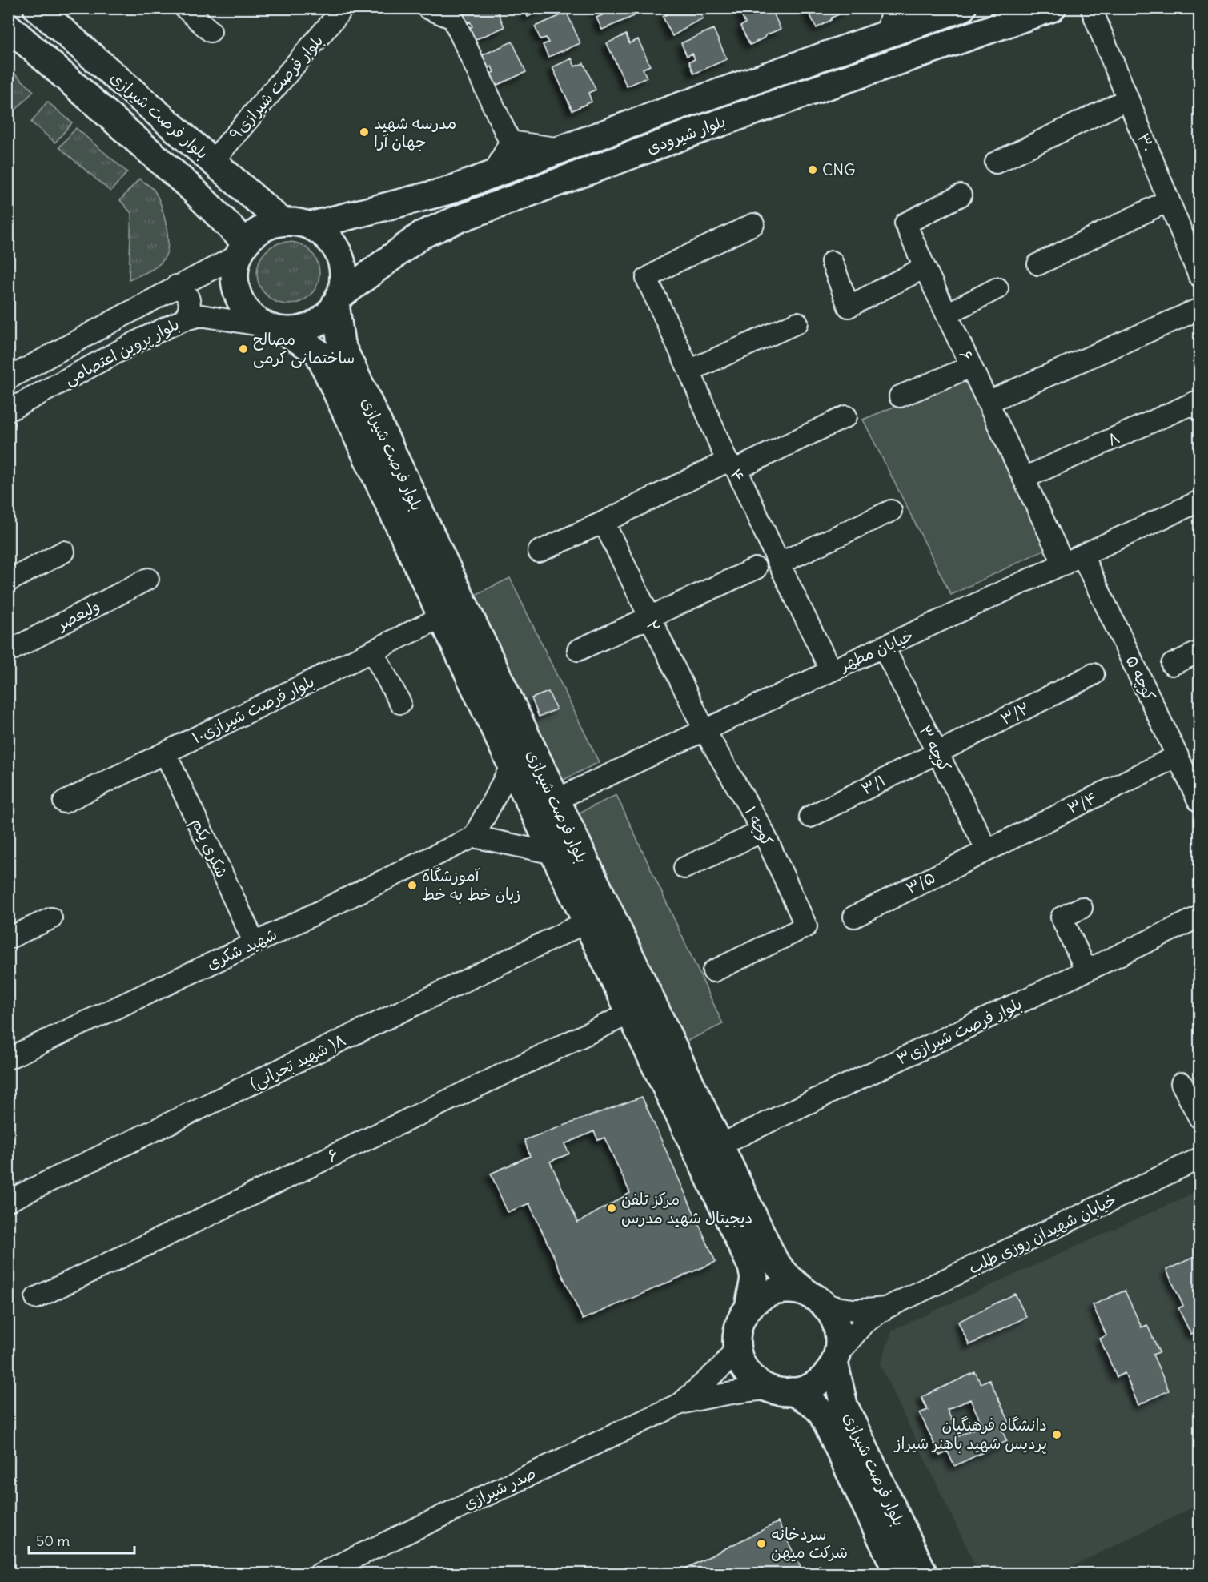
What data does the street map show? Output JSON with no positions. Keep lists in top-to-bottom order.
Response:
{
  "streets": {
    "main road": ["بلوار فرصت شیرازی", "بلوار شیرودی"],
    "street": [
      "۹بلوار فرصت شیرازی",
      "۳۰",
      "بلوار پروین اعتصامی",
      "۶",
      "۸",
      "۴",
      "ولیعصر",
      "۲",
      "خیابان مطهر",
      "کوچه ۵",
      "بلوار فرصت شیرازی۱۰",
      "۳/۲",
      "کوچه ۳",
      "۳/۱",
      "۳/۴",
      "کوچه ۱",
      "شکری یکم",
      "۳/۵",
      "شهید شکری",
      "۳بلوار فرصت شیرازی",
      "(شهید بَحرانی )۸",
      "خیابان شهیدان روزی طلب",
      "صدر شیرازی"
    ]
  },
  "crossings": [
    ["۹بلوار فرصت شیرازی", "بلوار فرصت شیرازی"],
    ["بلوار فرصت شیرازی", "بلوار شیرودی"],
    ["بلوار فرصت شیرازی", "بلوار پروین اعتصامی"],
    ["بلوار فرصت شیرازی", "۶"],
    ["بلوار فرصت شیرازی", "خیابان مطهر"],
    ["بلوار فرصت شیرازی", "بلوار فرصت شیرازی۱۰"],
    ["بلوار فرصت شیرازی", "۳بلوار فرصت شیرازی"],
    ["بلوار فرصت شیرازی", "(شهید بَحرانی )۸"],
    ["بلوار فرصت شیرازی", "خیابان شهیدان روزی طلب"],
    ["بلوار فرصت شیرازی", "صدر شیرازی"],
    ["بلوار شیرودی", "بلوار پروین اعتصامی"],
    ["۶", "۸"],
    ["۶", "خیابان مطهر"],
    ["۴", "خیابان مطهر"],
    ["۲", "خیابان مطهر"],
    ["۲", "کوچه ۱"],
    ["خیابان مطهر", "کوچه ۵"],
    ["خیابان مطهر", "کوچه ۳"],
    ["خیابان مطهر", "کوچه ۱"],
    ["کوچه ۵", "۳/۴"],
    ["بلوار فرصت شیرازی۱۰", "شکری یکم"],
    ["۳/۲", "کوچه ۳"],
    ["۳/۲", "۳/۱"],
    ["کوچه ۳", "۳/۱"],
    ["کوچه ۳", "۳/۴"],
    ["کوچه ۳", "۳/۵"],
    ["۳/۴", "۳/۵"],
    ["شکری یکم", "شهید شکری"],
    ["خیابان شهیدان روزی طلب", "صدر شیرازی"]
  ],
  "places": [
    "مدرسه شهید جهان آرا",
    "CNG",
    "مصالح ساختمانی کرمی",
    "آموزشگاه زبان خط به خط",
    "مرکز تلفن دیجیتال شهید مدرس",
    "دانشگاه فرهنگیان پردیس شهید باهنر شیراز",
    "سردخانه شرکت میهن"
  ],
  "scale_bar": "50 m"
}
